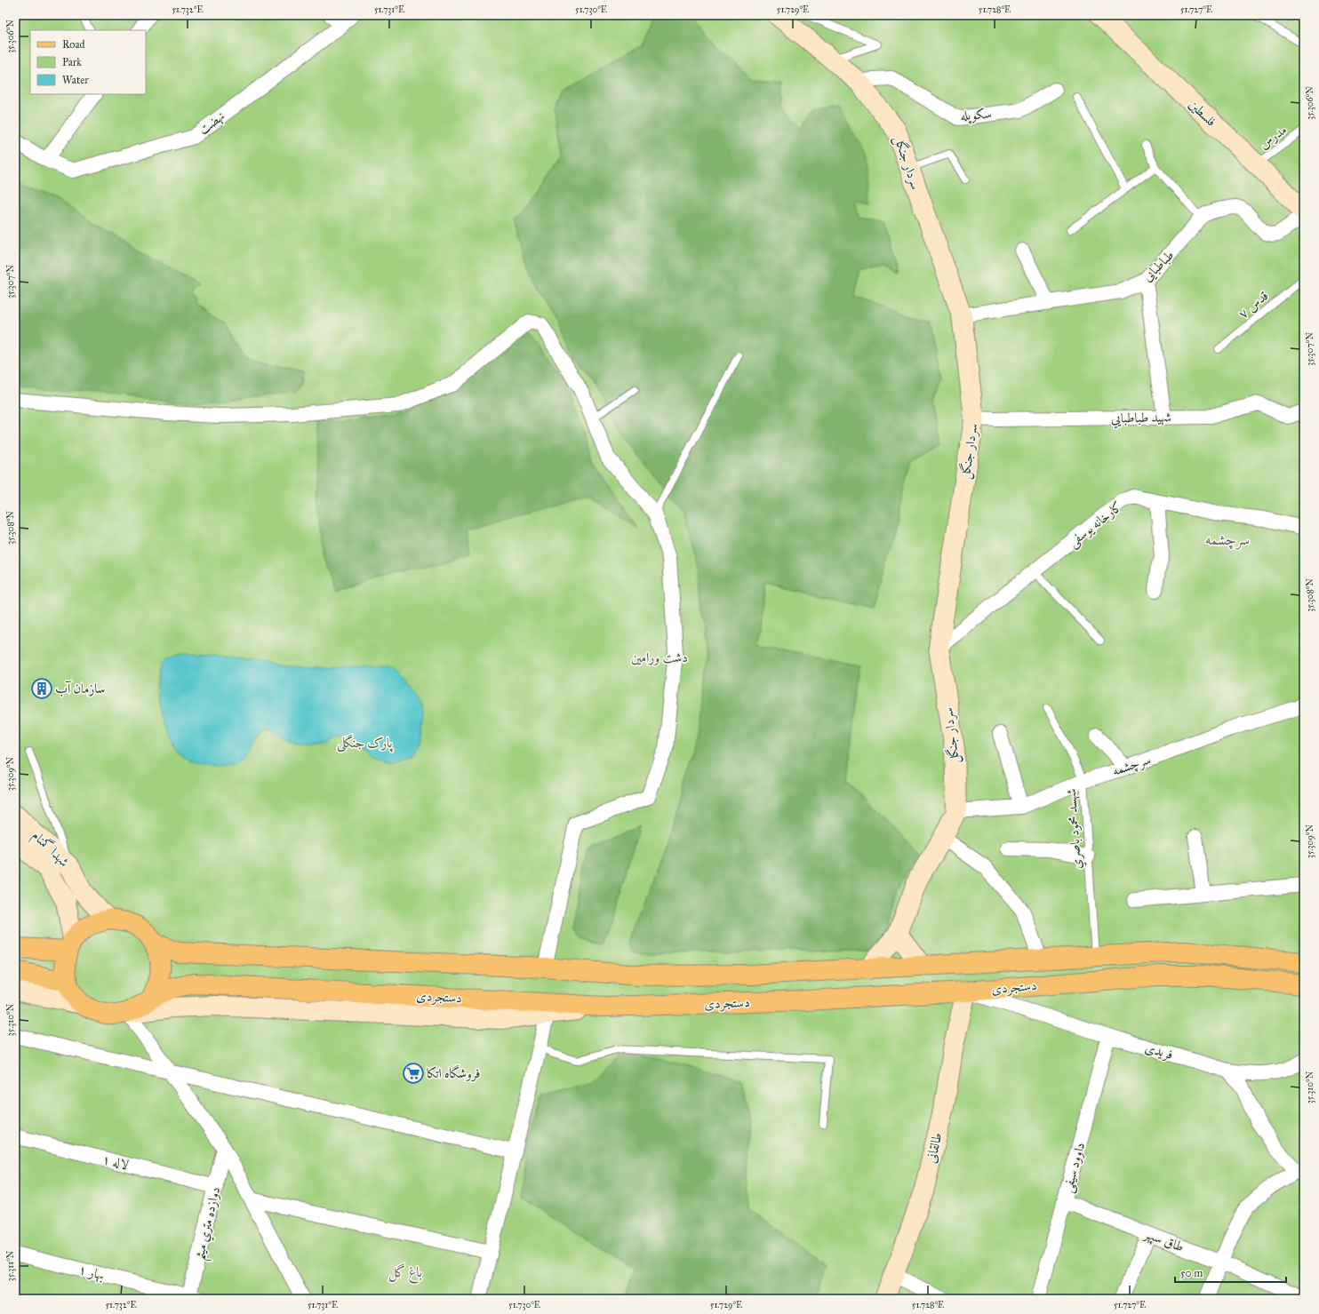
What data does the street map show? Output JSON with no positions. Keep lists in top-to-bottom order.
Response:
{
  "streets": {
    "main road": ["دستجردی"],
    "street": [
      "فلسطین",
      "سکوپله",
      "نهضت",
      "سردار جنگل",
      "طباطبایی",
      "شهيد طباطبايي",
      "کارخانه یوسفی",
      "سرچشمه",
      "شهدا گمنام",
      "فریدی",
      "طالقانی",
      "لاله ۱",
      "داوود سیفی",
      "دوازده متري میثم",
      "طاق سپهر",
      "بهار ۱"
    ],
    "lane": ["مدرس", "قدس ۷", "شهسد محمود باصري"]
  },
  "crossings": [
    ["فلسطین", "مدرس"],
    ["سکوپله", "سردار جنگل"],
    ["سردار جنگل", "طباطبایی"],
    ["سردار جنگل", "شهيد طباطبايي"],
    ["سردار جنگل", "کارخانه یوسفی"],
    ["سردار جنگل", "سرچشمه"],
    ["سرچشمه", "شهسد محمود باصري"],
    ["شهسد محمود باصري", "دستجردی"],
    ["شهدا گمنام", "دستجردی"],
    ["دستجردی", "فریدی"],
    ["دستجردی", "طالقانی"],
    ["فریدی", "طالقانی"],
    ["فریدی", "داوود سیفی"],
    ["لاله ۱", "دوازده متري میثم"],
    ["داوود سیفی", "طاق سپهر"],
    ["دوازده متري میثم", "بهار ۱"]
  ],
  "districts": ["سرچشمه", "باغ گل"],
  "parks": ["دشت ورامین", "پارک جنگلی"],
  "places": {
    "building": ["سازمان آب"],
    "supermarket": ["فروشگاه اتکا"]
  },
  "legend": ["Road", "Park", "Water"],
  "scale_bar": "50 m",
  "coordinates": [
    "51.732°E",
    "51.731°E",
    "51.730°E",
    "51.729°E",
    "51.728°E",
    "51.727°E",
    "35.306°N",
    "35.307°N",
    "35.308°N",
    "35.309°N",
    "35.310°N",
    "35.311°N"
  ]
}
